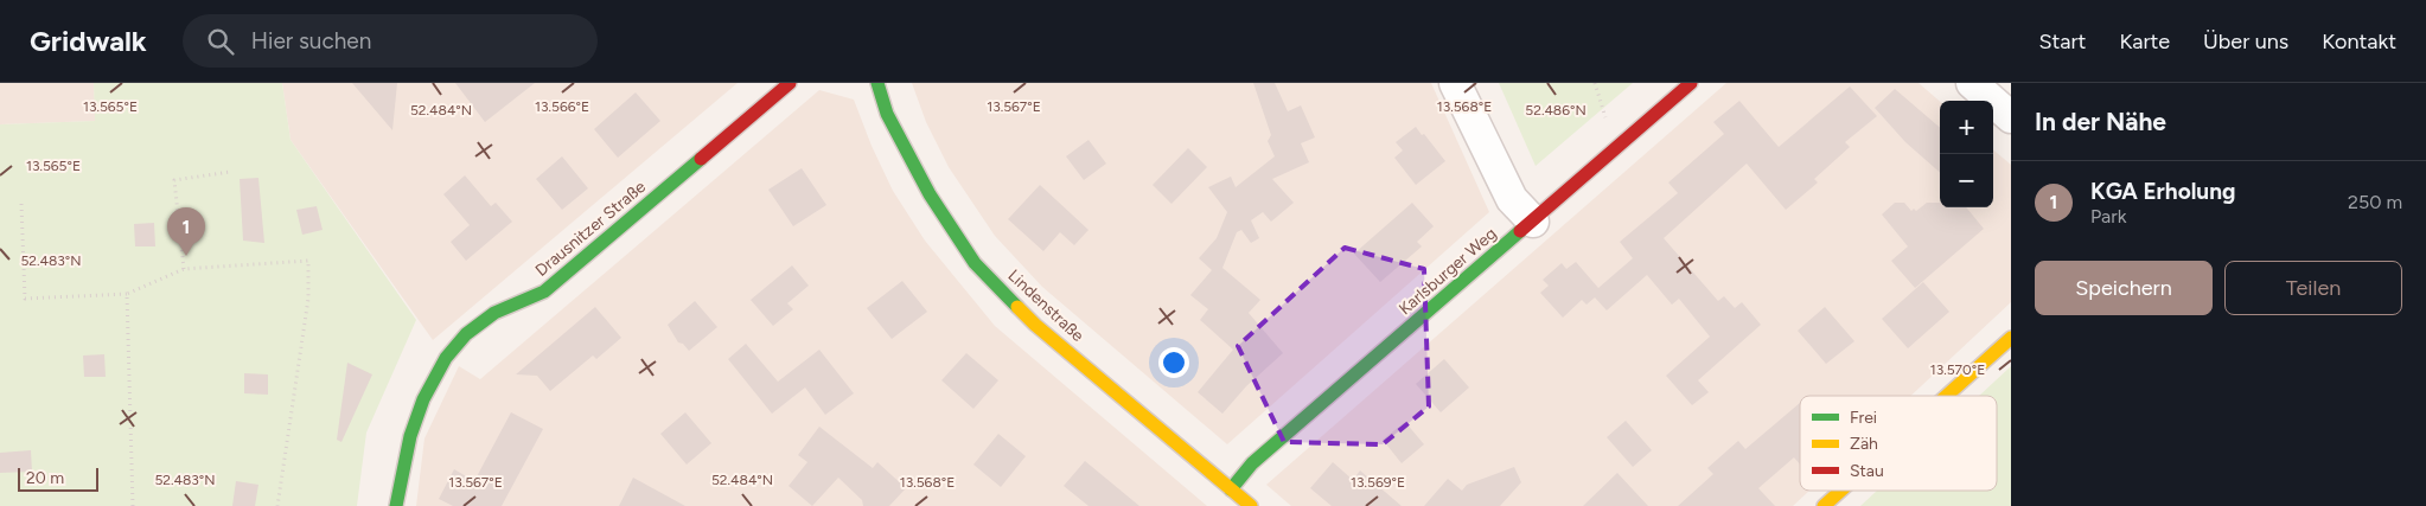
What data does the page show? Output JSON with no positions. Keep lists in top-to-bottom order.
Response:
{
  "streets": {
    "street": ["Drausnitzer Straße", "Karlsburger Weg", "Lindenstraße"]
  },
  "crossings": [
    ["Karlsburger Weg", "Lindenstraße"]
  ],
  "legend": ["Frei", "Zäh", "Stau"],
  "scale_bar": "20 m",
  "page": {
    "header": "Gridwalk",
    "search": "Hier suchen",
    "nav": [
      "Start",
      "Karte",
      "Über uns",
      "Kontakt"
    ],
    "heading": "In der Nähe",
    "map_buttons": ["+", "−"],
    "list": [
      {
        "mark": "1",
        "name": "KGA Erholung",
        "note": "Park",
        "value": "250 m"
      }
    ],
    "pins": "1",
    "buttons": ["Speichern", "Teilen"],
    "scale": "20 m"
  },
  "coordinates": [
    "13.565°E",
    "13.566°E",
    "13.567°E",
    "13.568°E",
    "52.484°N",
    "52.486°N",
    "52.483°N",
    "13.570°E",
    "13.569°E"
  ]
}
